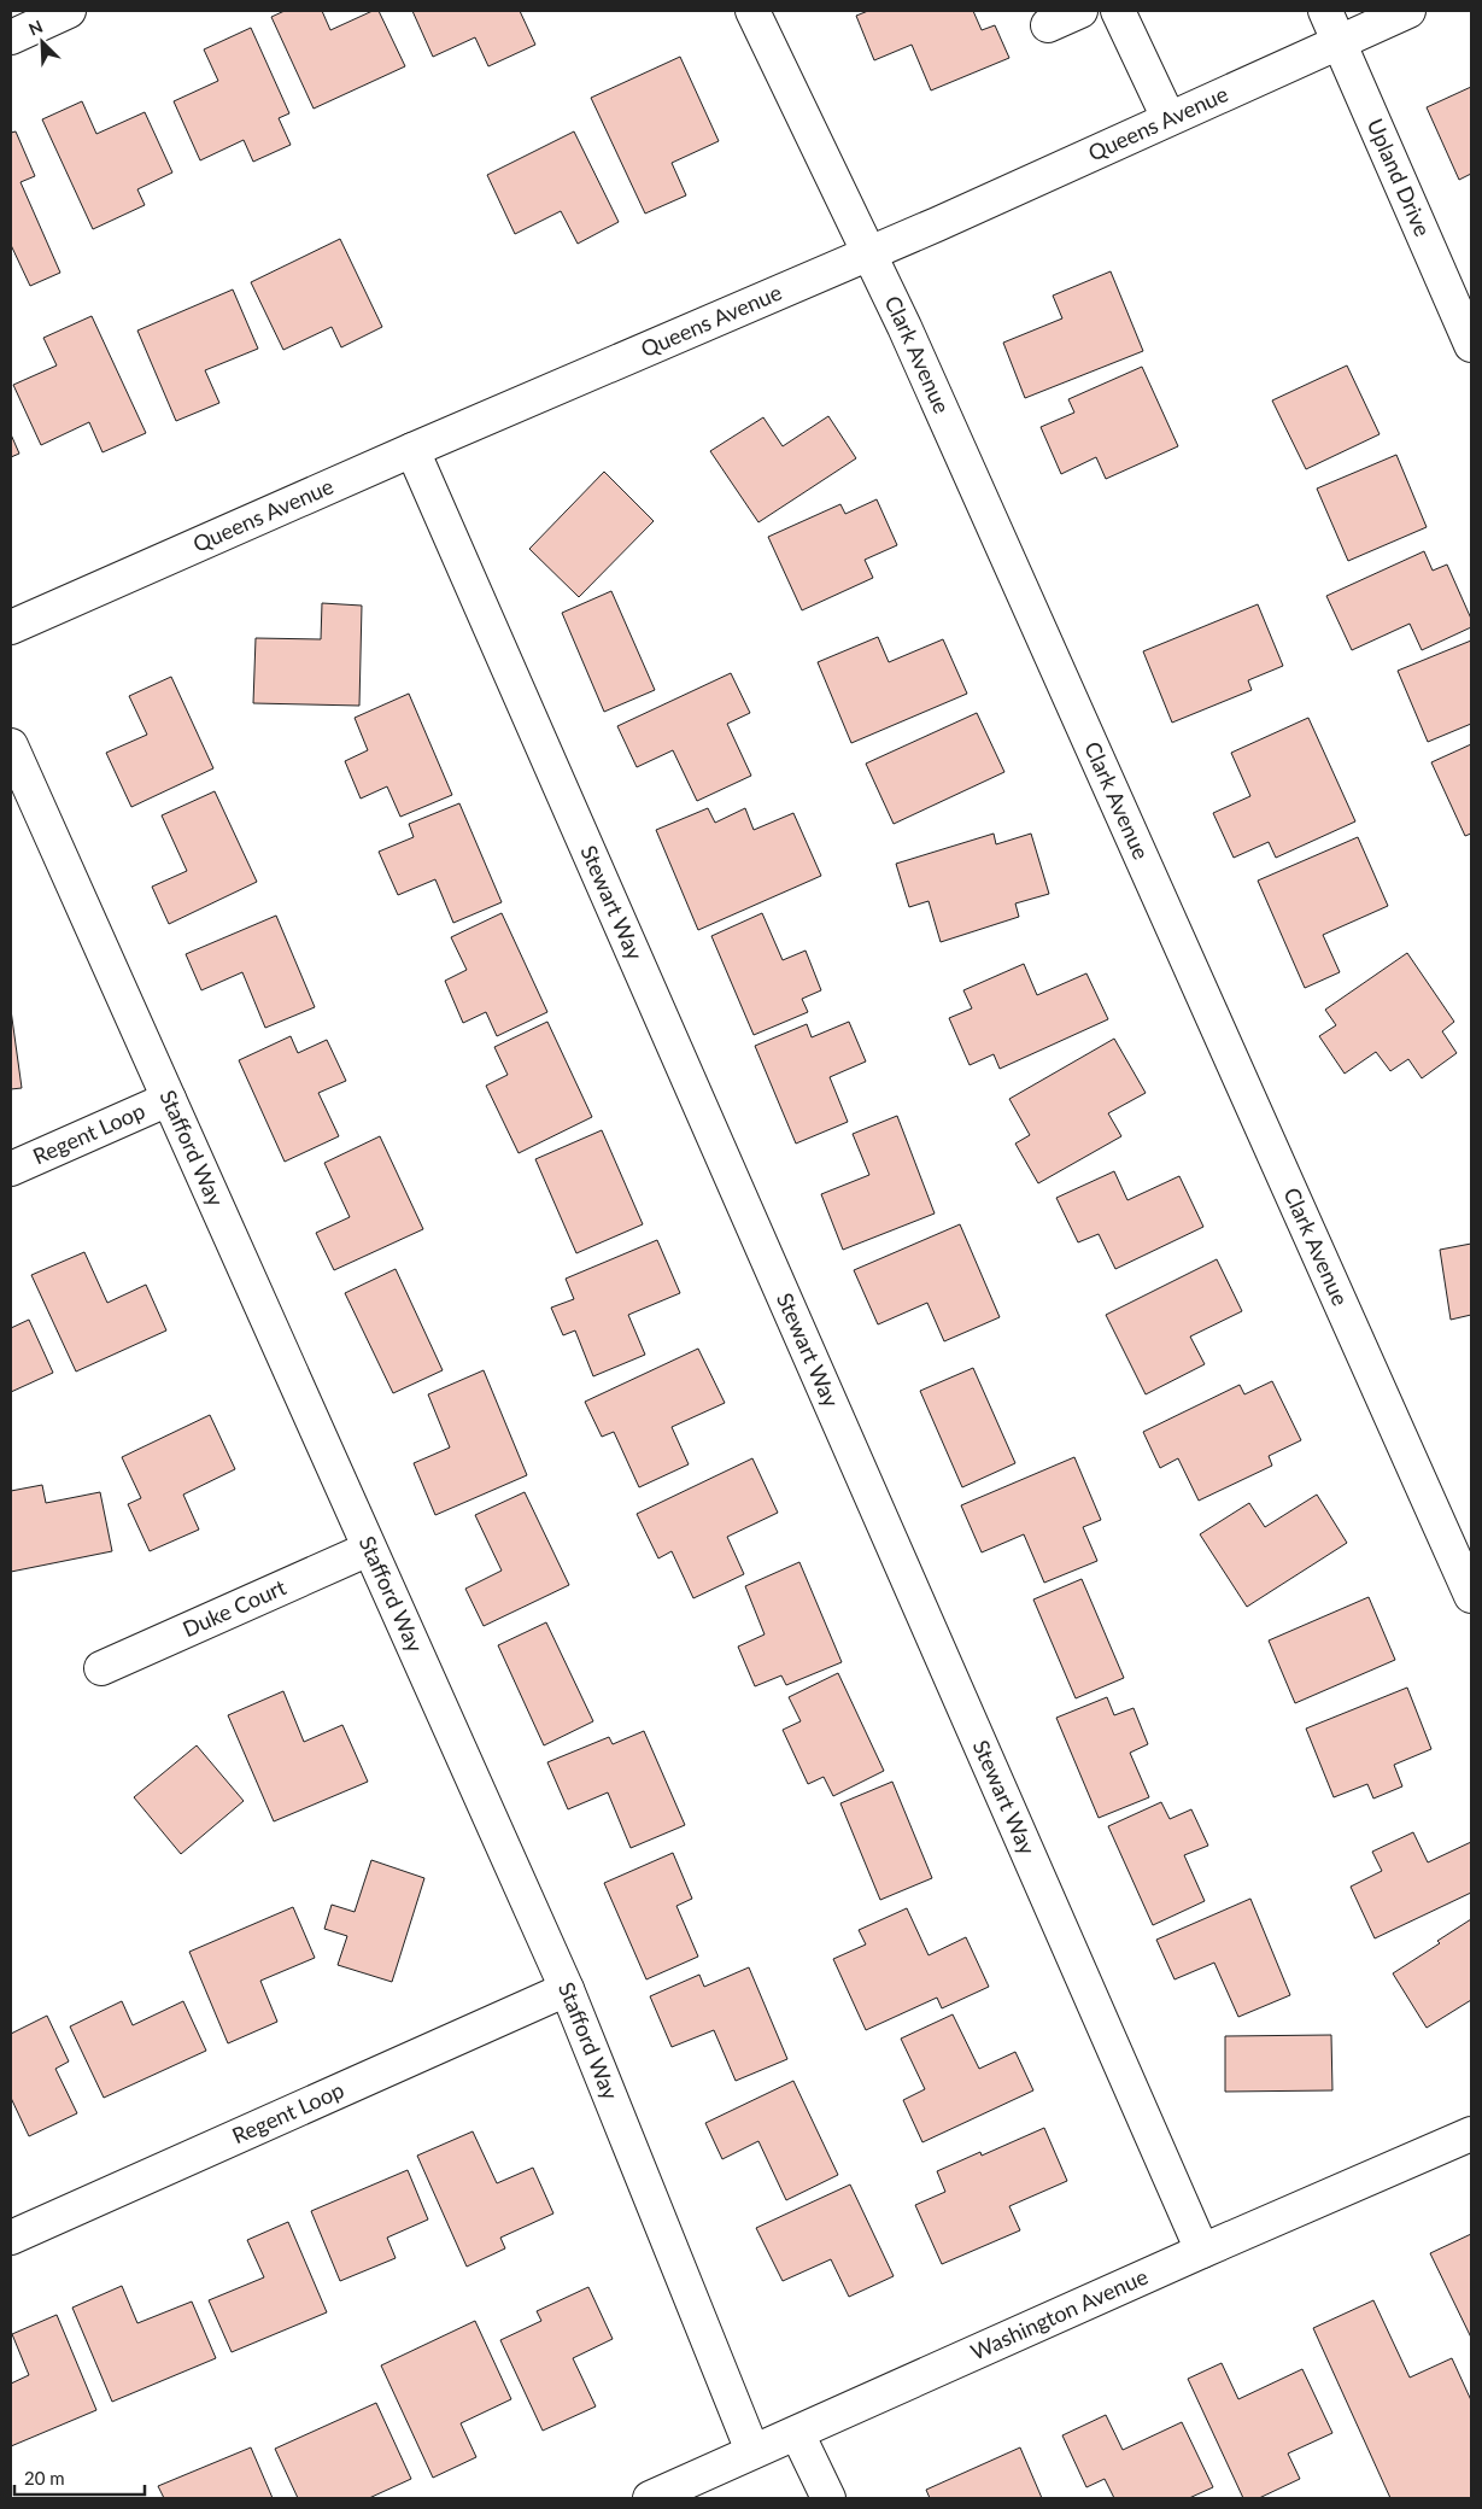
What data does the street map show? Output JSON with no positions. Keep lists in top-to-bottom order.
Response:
{
  "streets": {
    "street": [
      "Queens Avenue",
      "Upland Drive",
      "Clark Avenue",
      "Stewart Way",
      "Regent Loop",
      "Stafford Way",
      "Duke Court",
      "Washington Avenue"
    ]
  },
  "crossings": [
    ["Queens Avenue", "Upland Drive"],
    ["Queens Avenue", "Clark Avenue"],
    ["Queens Avenue", "Stewart Way"],
    ["Stewart Way", "Washington Avenue"],
    ["Regent Loop", "Stafford Way"],
    ["Stafford Way", "Duke Court"],
    ["Stafford Way", "Washington Avenue"]
  ],
  "scale_bar": "20 m",
  "north": "top left"
}
